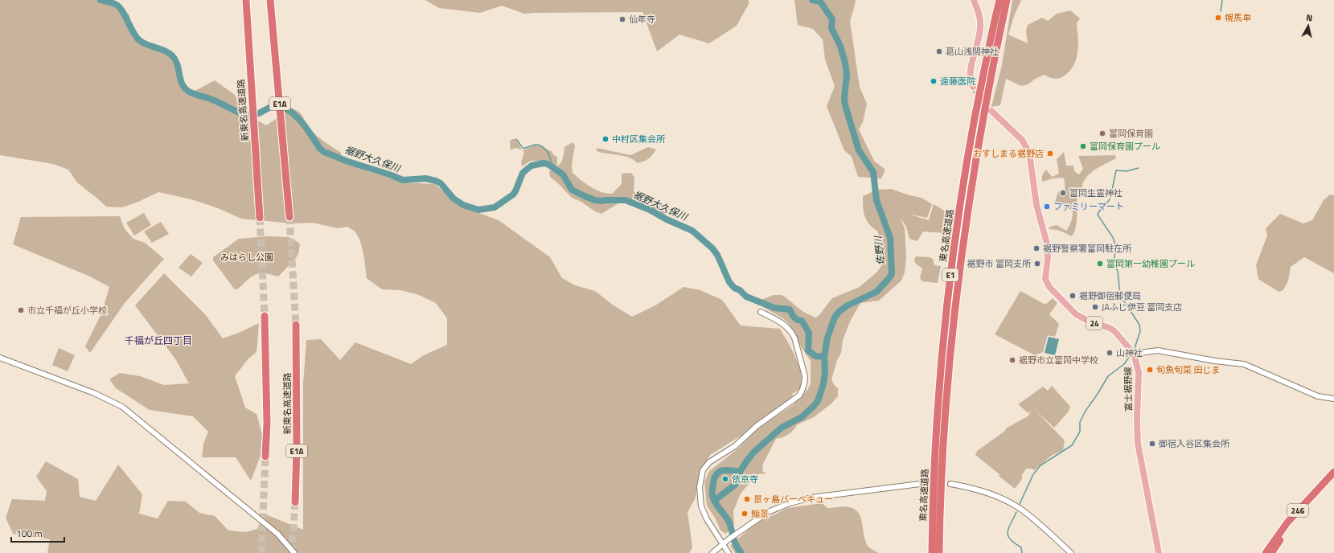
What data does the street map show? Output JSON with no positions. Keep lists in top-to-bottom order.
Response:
{
  "streets": {
    "highway": [
      "E1A",
      "新東名高速道路",
      "東名高速道路",
      "E1",
      "246"
    ],
    "main road": ["24", "富士裾野線"]
  },
  "districts": ["千福が丘四丁目"],
  "water": ["裾野大久保川", "佐野川"],
  "parks": ["みはらし公園"],
  "places": [
    "幌馬車",
    "仙年寺",
    "葛山浅間神社",
    "遠藤医院",
    "富岡保育園",
    "中村区集会所",
    "富岡保育園プール",
    "おすしまる裾野店",
    "富岡生霊神社",
    "ファミリーマート",
    "裾野警察署富岡駐在所",
    "裾野市 富岡支所",
    "富岡第一幼稚園プール",
    "裾野御宿郵便局",
    "JAふじ伊豆 富岡支店",
    "市立千福が丘小学校",
    "山神社",
    "裾野市立富岡中学校",
    "旬魚旬菜 田じま",
    "御宿入谷区集会所",
    "依京寺",
    "景ヶ島バーベキュー",
    "鮨景"
  ],
  "scale_bar": "100 m",
  "north": "top"
}
